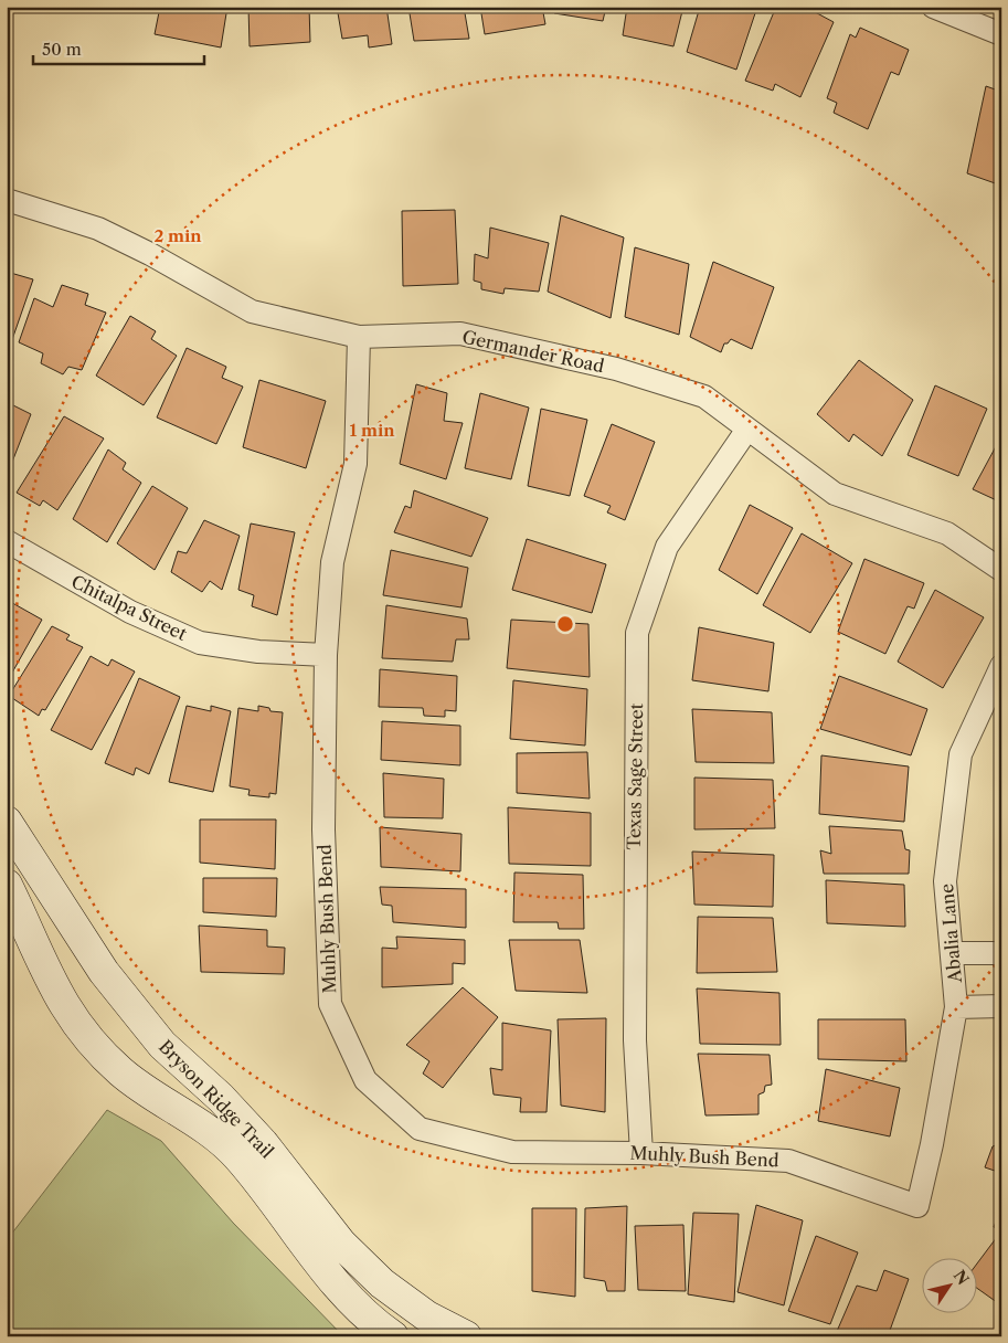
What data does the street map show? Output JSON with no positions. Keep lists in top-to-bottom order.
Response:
{
  "streets": {
    "street": [
      "Germander Road",
      "Chitalpa Street",
      "Texas Sage Street",
      "Muhly Bush Bend",
      "Abalia Lane",
      "Bryson Ridge Trail"
    ]
  },
  "crossings": [
    ["Germander Road", "Texas Sage Street"],
    ["Germander Road", "Muhly Bush Bend"],
    ["Chitalpa Street", "Muhly Bush Bend"],
    ["Texas Sage Street", "Muhly Bush Bend"],
    ["Muhly Bush Bend", "Abalia Lane"]
  ],
  "scale_bar": "50 m",
  "north": "top right",
  "rings": ["2 min", "1 min"]
}
